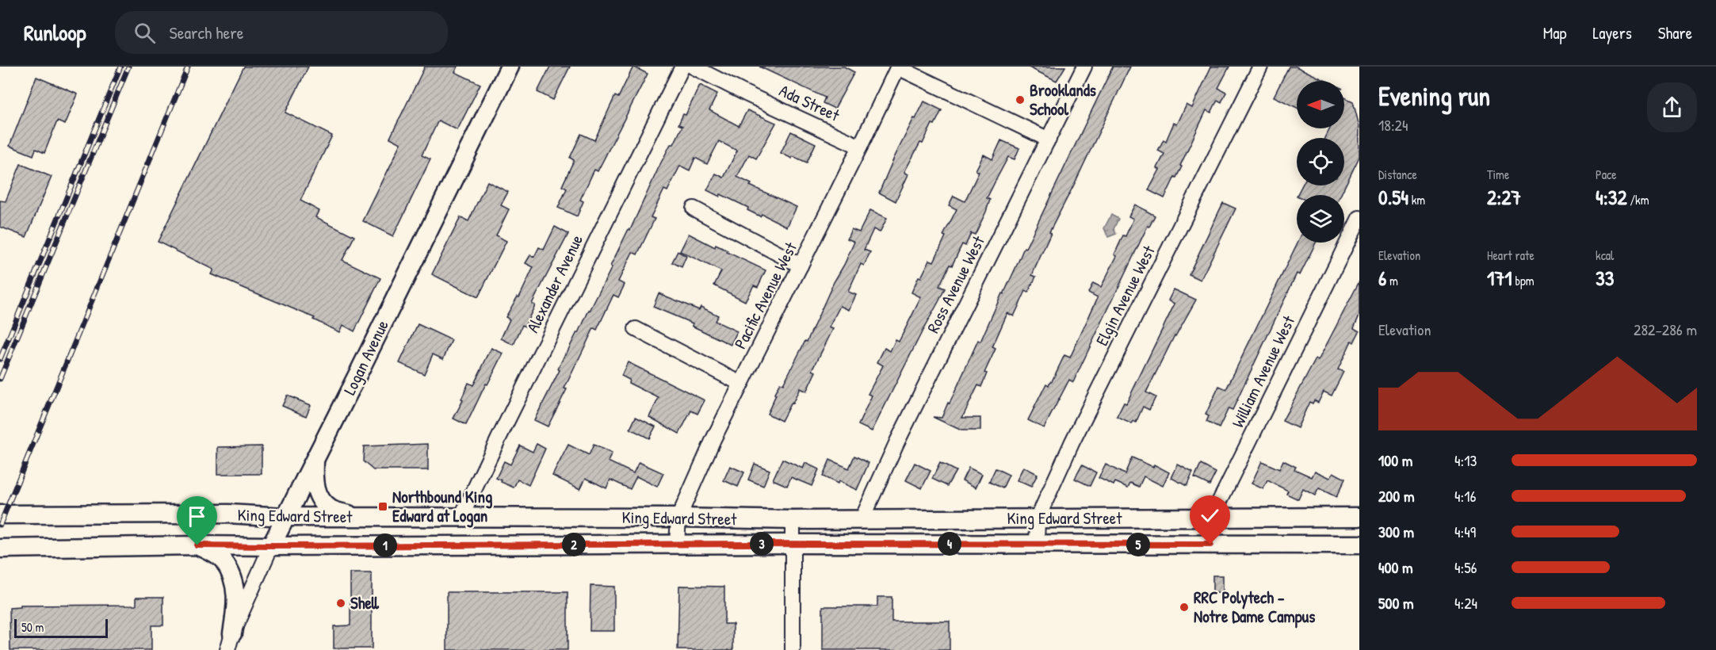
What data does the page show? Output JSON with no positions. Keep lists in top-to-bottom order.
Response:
{
  "streets": {
    "main road": ["Logan Avenue", "King Edward Street"],
    "street": [
      "Ada Street",
      "Alexander Avenue",
      "Ross Avenue West",
      "Pacific Avenue West",
      "Elgin Avenue West",
      "William Avenue West"
    ]
  },
  "crossings": [
    ["Ada Street", "Pacific Avenue West"],
    ["Alexander Avenue", "King Edward Street"],
    ["Ross Avenue West", "King Edward Street"],
    ["Pacific Avenue West", "King Edward Street"],
    ["Elgin Avenue West", "King Edward Street"],
    ["Logan Avenue", "King Edward Street"],
    ["William Avenue West", "King Edward Street"]
  ],
  "places": {
    "other": ["Brooklands School", "Shell", "RRC Polytech – Notre Dame Campus"],
    "transit": ["Northbound King Edward at Logan"]
  },
  "scale_bar": "50 m",
  "north": "left",
  "page": {
    "header": "Runloop",
    "search": "Search here",
    "nav": ["Map", "Layers", "Share"],
    "heading": ["Evening run", "18:24"],
    "stats": [
      ["Distance", "0.54 km"],
      ["Time", "2:27"],
      ["Pace", "4:32 /km"],
      ["Elevation", "6 m"],
      ["Heart rate", "171 bpm"],
      ["kcal", "33"]
    ],
    "chart": ["Elevation", "282–286 m"],
    "list": [
      {
        "name": "100 m",
        "note": "4:13"
      },
      {
        "name": "200 m",
        "note": "4:16"
      },
      {
        "name": "300 m",
        "note": "4:49"
      },
      {
        "name": "400 m",
        "note": "4:56"
      },
      {
        "name": "500 m",
        "note": "4:24"
      }
    ],
    "pins": [
      "3",
      "4",
      "2",
      "5",
      "1"
    ],
    "scale": "50 m"
  }
}
